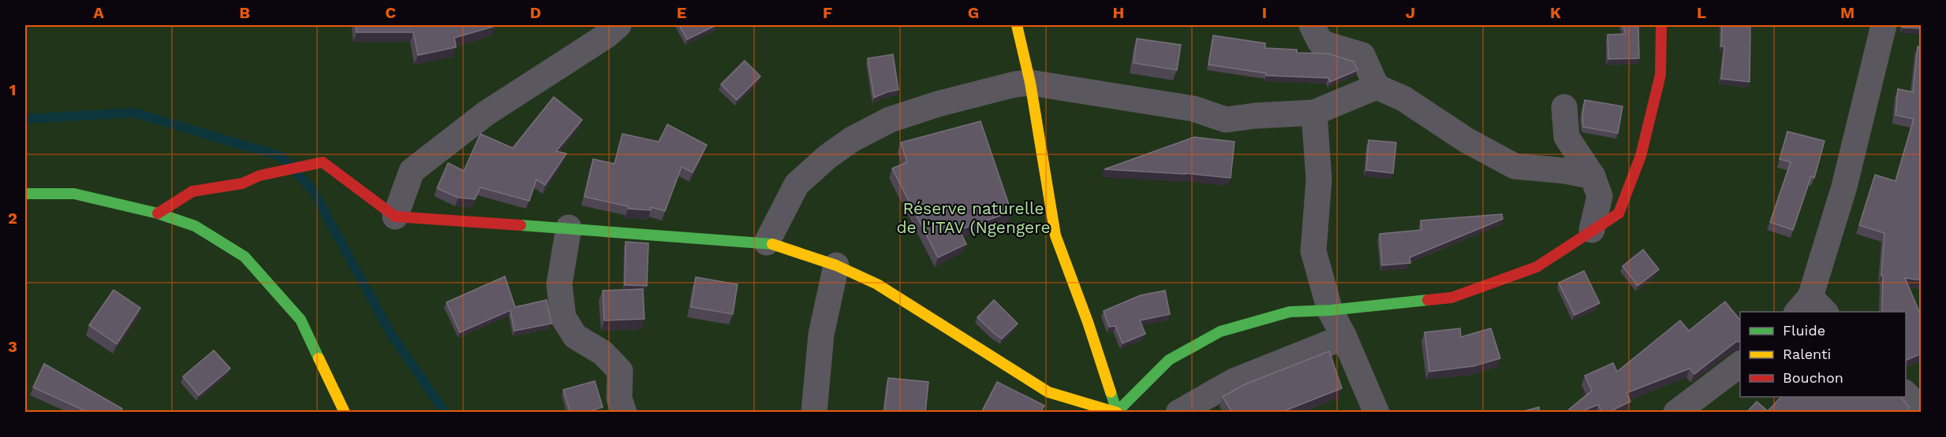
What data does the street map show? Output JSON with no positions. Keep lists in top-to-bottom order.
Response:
{
  "parks": ["Réserve naturelle de l'ITAV (Ngengere"],
  "legend": ["Fluide", "Ralenti", "Bouchon"],
  "grid": {
    "columns": [
      "A",
      "B",
      "C",
      "D",
      "E",
      "F",
      "G",
      "H",
      "I",
      "J",
      "K",
      "L",
      "M"
    ],
    "rows": ["1", "2", "3"]
  }
}
